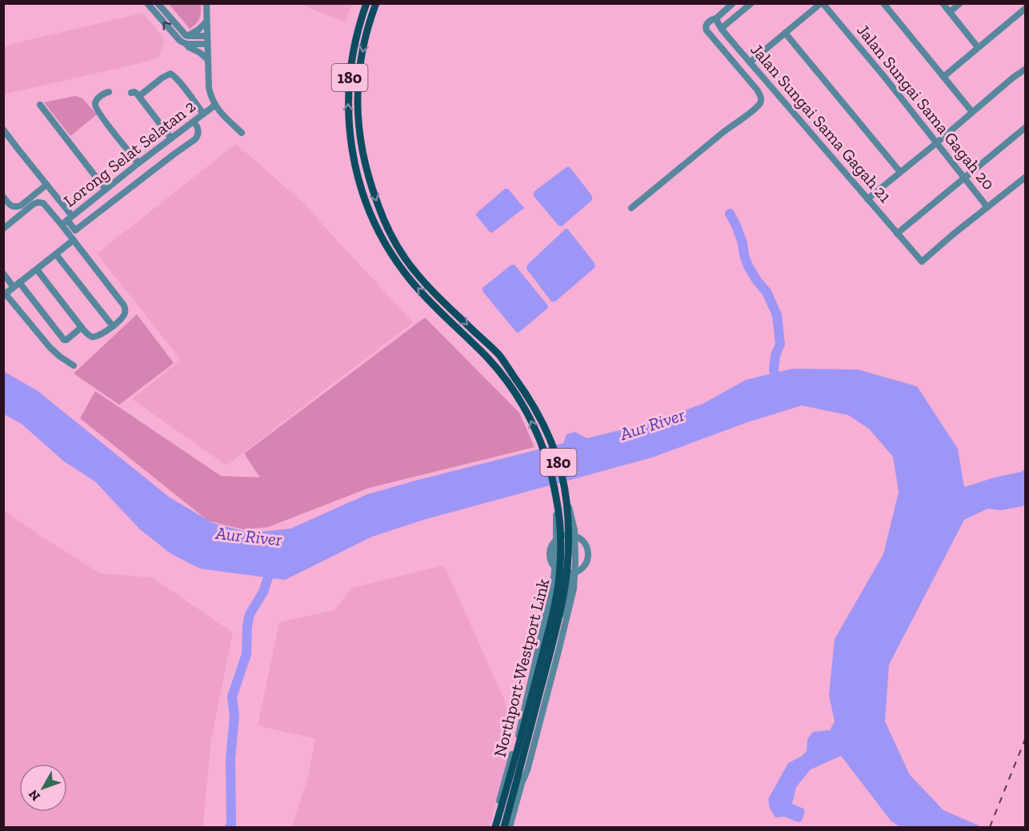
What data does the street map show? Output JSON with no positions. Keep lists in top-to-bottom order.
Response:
{
  "streets": {
    "main road": ["180", "Northport-Westport Link"],
    "street": ["Jalan Sungai Sama Gagah 20", "Jalan Sungai Sama Gagah 21", "Lorong Selat Selatan 2"]
  },
  "crossings": [
    ["Jalan Sungai Sama Gagah 20", "Jalan Sungai Sama Gagah 21"]
  ],
  "water": ["Aur River"],
  "north": "bottom left"
}
